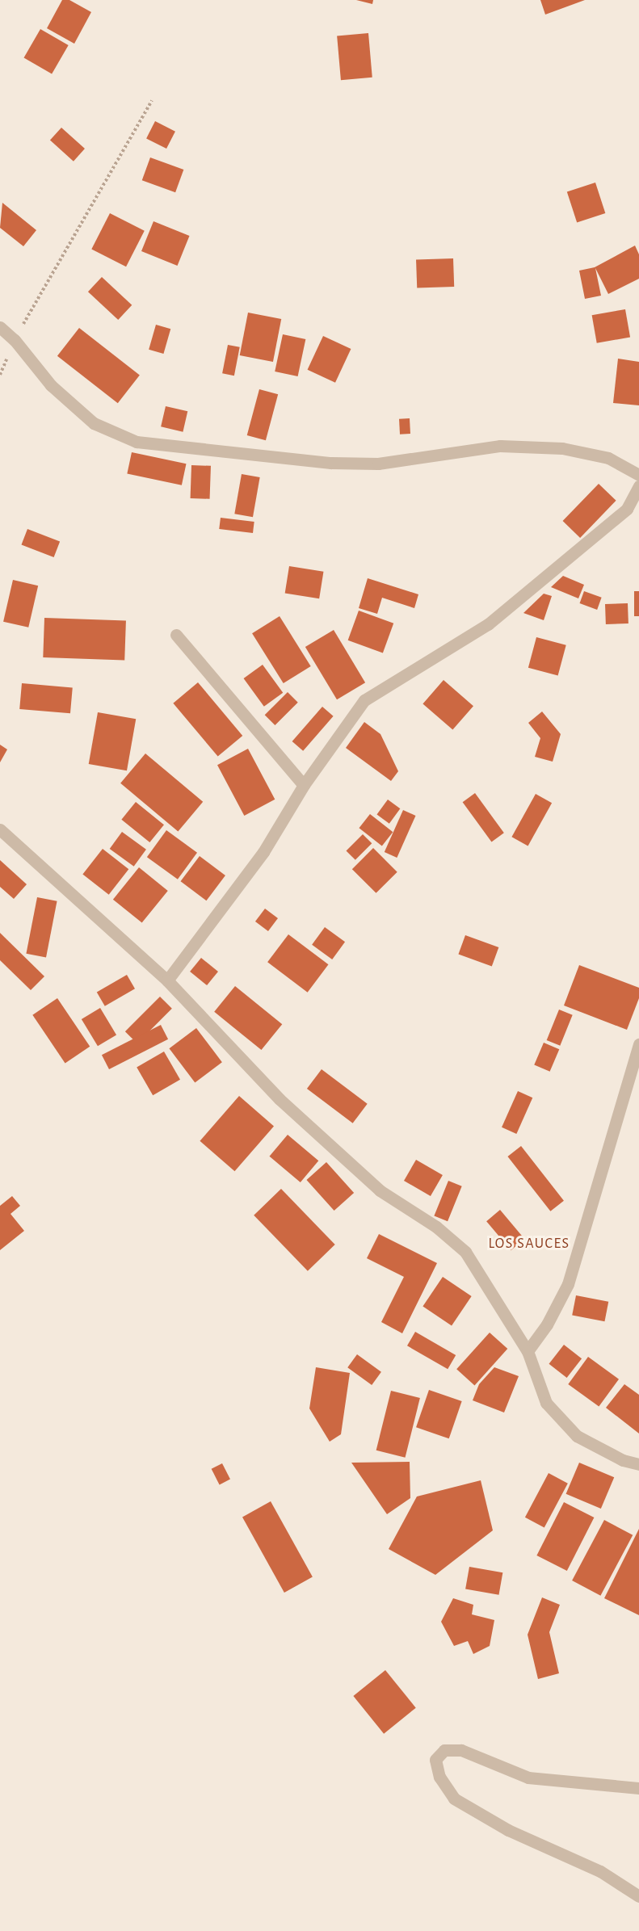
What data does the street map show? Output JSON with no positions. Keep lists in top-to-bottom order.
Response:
{
  "districts": ["LOS SAUCES"]
}
